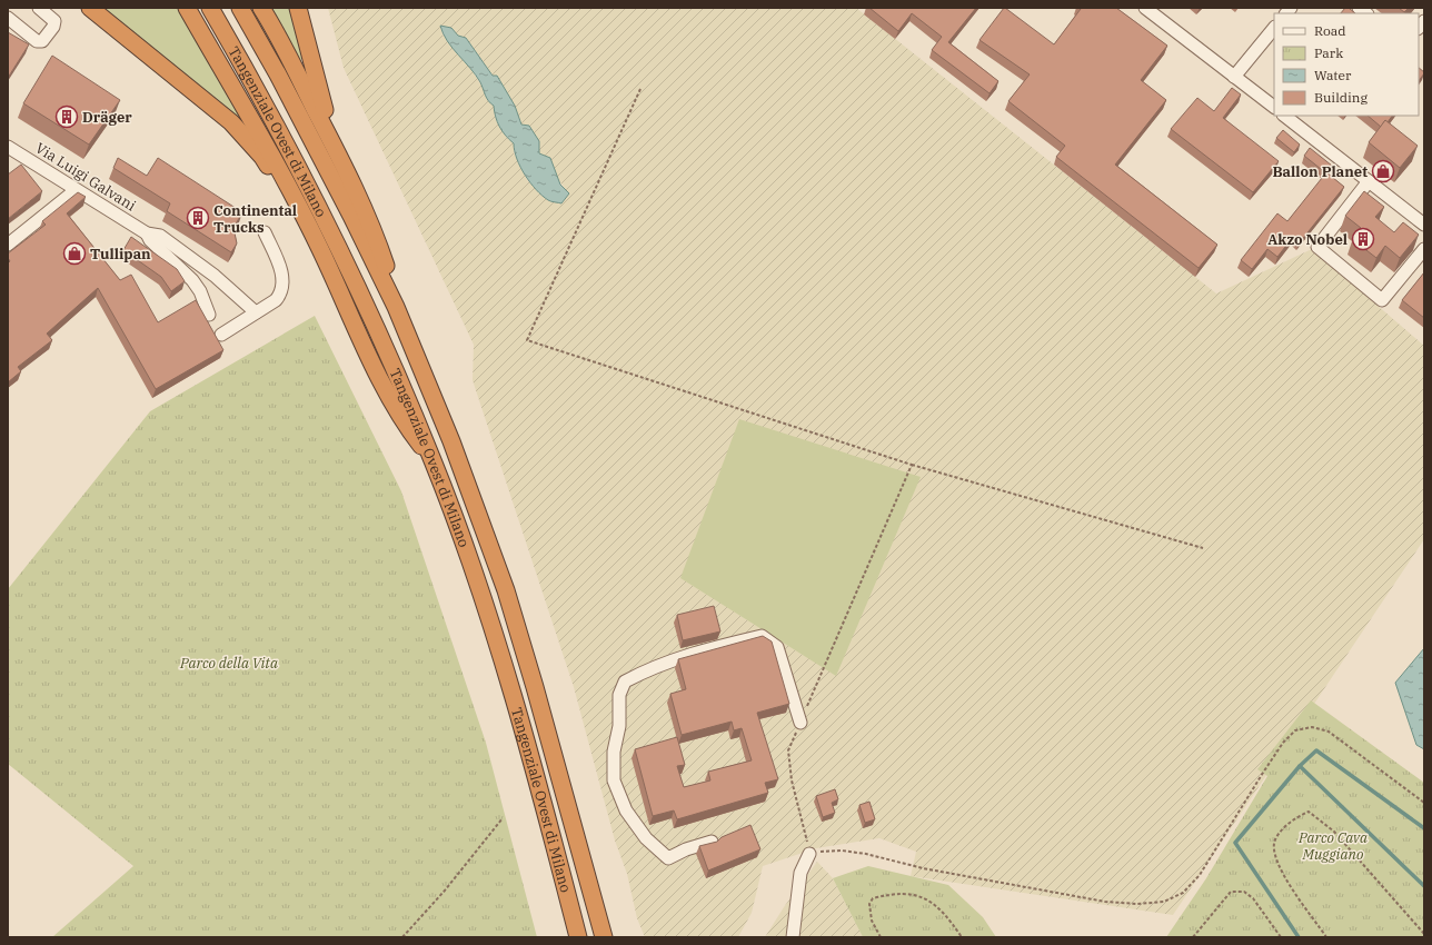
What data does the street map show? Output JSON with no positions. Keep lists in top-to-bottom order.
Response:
{
  "streets": {
    "highway": ["Tangenziale Ovest di Milano"],
    "street": ["Via Luigi Galvani"]
  },
  "parks": ["Parco della Vita", "Parco Cava Muggiano"],
  "places": {
    "building": ["Dräger", "Continental Trucks", "Akzo Nobel"],
    "shop": ["Ballon Planet", "Tullipan"]
  },
  "legend": [
    "Road",
    "Park",
    "Water",
    "Building"
  ]
}
